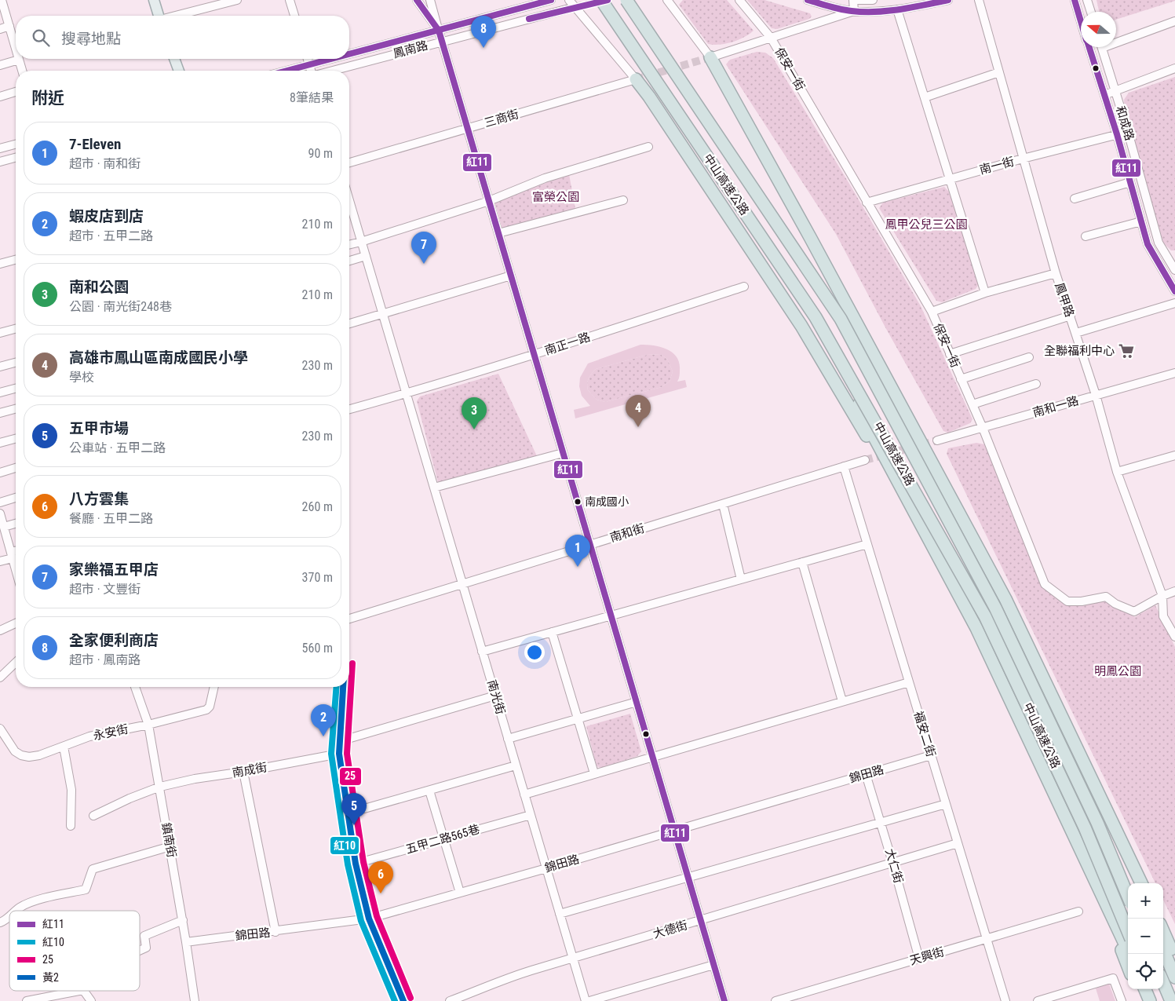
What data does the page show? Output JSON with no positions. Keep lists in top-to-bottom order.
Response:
{
  "streets": {
    "highway": ["中山高速公路"],
    "street": [
      "鳳南路",
      "保安一街",
      "三商街",
      "和成路",
      "南一街",
      "鳳甲路",
      "南正一路",
      "南和一路",
      "南和街",
      "南光街",
      "永安街",
      "福安二街",
      "南成街",
      "錦田路",
      "五甲二路565巷",
      "鎮南街",
      "大仁街",
      "大德街",
      "天興街"
    ]
  },
  "crossings": [
    ["保安一街", "南一街"],
    ["保安一街", "鳳甲路"],
    ["保安一街", "南和一路"],
    ["和成路", "南一街"],
    ["南一街", "鳳甲路"],
    ["鳳甲路", "南和一路"],
    ["南正一路", "南光街"],
    ["南和街", "南光街"],
    ["南和街", "福安二街"],
    ["南光街", "錦田路"],
    ["南光街", "五甲二路565巷"],
    ["南光街", "大德街"],
    ["永安街", "鎮南街"],
    ["福安二街", "錦田路"],
    ["福安二街", "大德街"],
    ["福安二街", "天興街"],
    ["南成街", "鎮南街"],
    ["錦田路", "鎮南街"],
    ["錦田路", "大仁街"],
    ["大仁街", "大德街"],
    ["大仁街", "天興街"]
  ],
  "parks": ["富榮公園", "鳳甲公兒三公園", "明鳳公園"],
  "places": {
    "supermarket": ["全聯福利中心"],
    "other": ["南成國小"]
  },
  "lines": [
    "transit line 紅11",
    "transit line 25",
    "transit line 紅10",
    "transit line 黃2"
  ],
  "legend": [
    "紅11",
    "紅10",
    "25",
    "黃2"
  ],
  "north": "left",
  "page": {
    "pins": [
      "8",
      "7",
      "4",
      "3",
      "1",
      "2",
      "5",
      "6"
    ],
    "search": "搜尋地點",
    "heading": ["附近", "8筆結果"],
    "list": [
      {
        "mark": "1",
        "name": "7-Eleven",
        "note": "超市 · 南和街",
        "value": "90 m"
      },
      {
        "mark": "2",
        "name": "蝦皮店到店",
        "note": "超市 · 五甲二路",
        "value": "210 m"
      },
      {
        "mark": "3",
        "name": "南和公園",
        "note": "公園 · 南光街248巷",
        "value": "210 m"
      },
      {
        "mark": "4",
        "name": "高雄市鳳山區南成國民小學",
        "note": "學校",
        "value": "230 m"
      },
      {
        "mark": "5",
        "name": "五甲市場",
        "note": "公車站 · 五甲二路",
        "value": "230 m"
      },
      {
        "mark": "6",
        "name": "八方雲集",
        "note": "餐廳 · 五甲二路",
        "value": "260 m"
      },
      {
        "mark": "7",
        "name": "家樂福五甲店",
        "note": "超市 · 文豐街",
        "value": "370 m"
      },
      {
        "mark": "8",
        "name": "全家便利商店",
        "note": "超市 · 鳳南路",
        "value": "560 m"
      }
    ],
    "map_buttons": ["+", "−"]
  }
}
